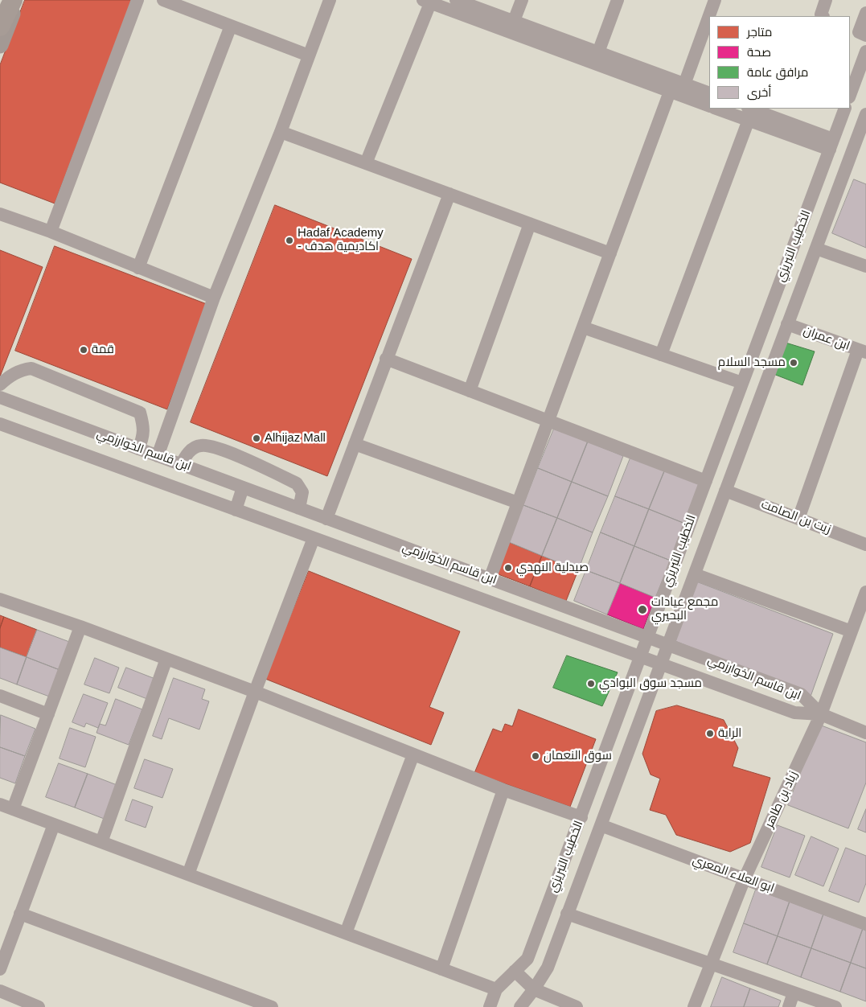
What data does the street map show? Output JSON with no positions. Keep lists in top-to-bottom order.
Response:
{
  "streets": {
    "street": [
      "الخطيب التبريزي",
      "ابن عمران",
      "ابن قاسم الخوارزمي",
      "زيت بن الصامت",
      "زياد بن طاهر",
      "ابو العلاء المعري"
    ]
  },
  "crossings": [
    ["الخطيب التبريزي", "ابن عمران"],
    ["الخطيب التبريزي", "ابن قاسم الخوارزمي"],
    ["الخطيب التبريزي", "زيت بن الصامت"],
    ["الخطيب التبريزي", "ابو العلاء المعري"],
    ["ابن قاسم الخوارزمي", "زياد بن طاهر"],
    ["زياد بن طاهر", "ابو العلاء المعري"]
  ],
  "places": [
    "Hadaf Academy - اكاديمية هدف",
    "قمة",
    "مسجد السلام",
    "Alhijaz Mall",
    "صيدلية النهدي",
    "مجمع عيادات البحيري",
    "مسجد سوق البوادي",
    "الراية",
    "سوق النعمان"
  ],
  "legend": [
    "متاجر",
    "صحة",
    "مرافق عامة",
    "أخرى"
  ]
}
